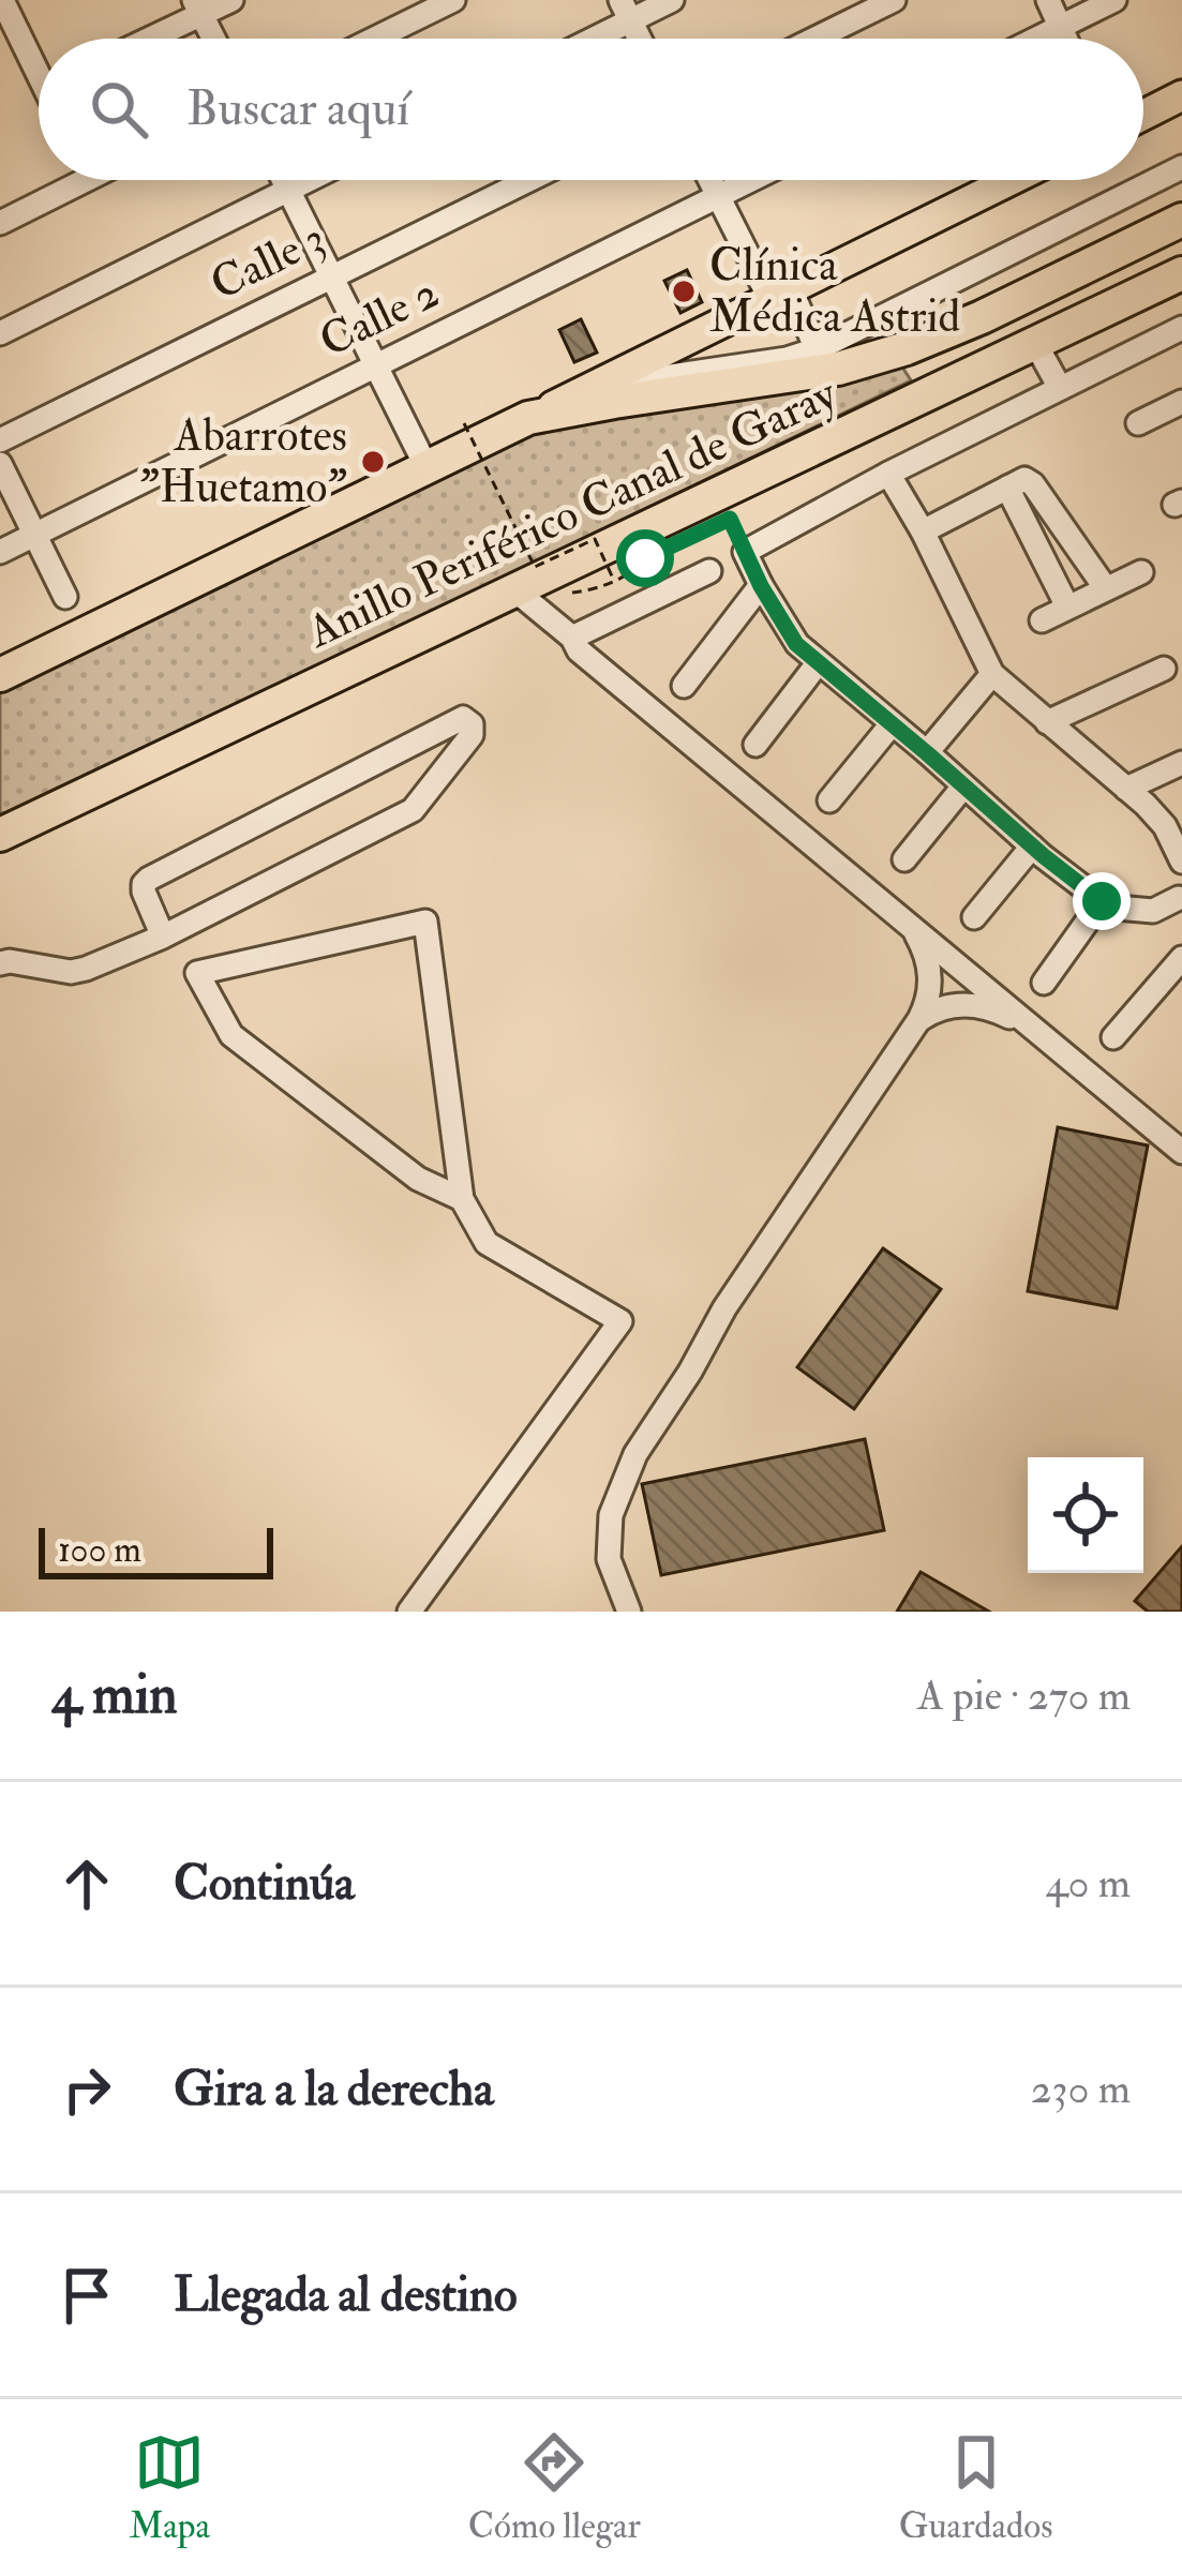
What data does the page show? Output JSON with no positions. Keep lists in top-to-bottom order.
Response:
{
  "streets": {
    "highway": ["Anillo Periférico Canal de Garay"],
    "street": ["Calle 3", "Calle 2"]
  },
  "places": ["Clínica Médica Astrid", "Abarrotes \"Huetamo\""],
  "scale_bar": "100 m",
  "page": {
    "search": "Buscar aquí",
    "scale": "100 m",
    "heading": ["4 min", "A pie · 270 m"],
    "list": [
      ["Continúa", "40 m"],
      ["Gira a la derecha", "230 m"],
      "Llegada al destino"
    ],
    "nav": ["Mapa", "Cómo llegar", "Guardados"]
  }
}
